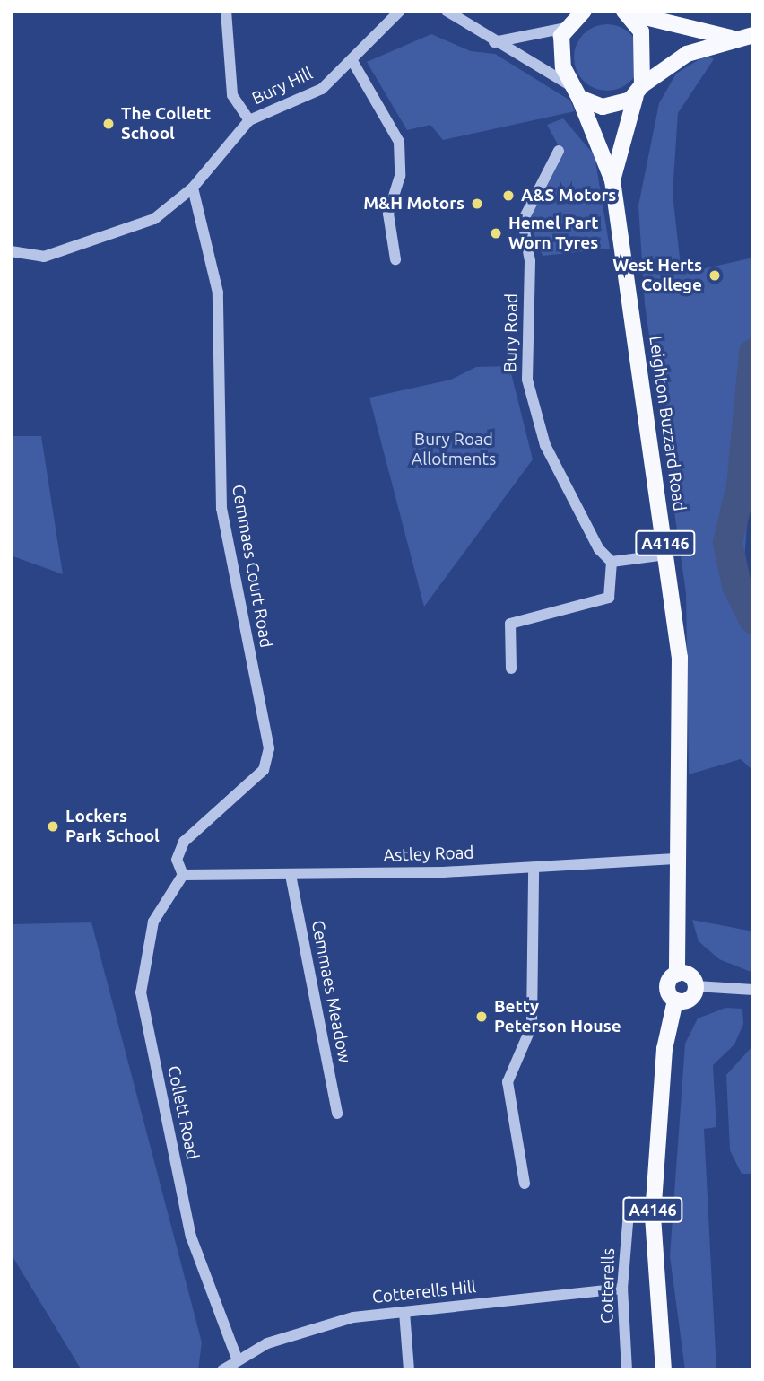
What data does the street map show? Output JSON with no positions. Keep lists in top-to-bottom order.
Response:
{
  "streets": {
    "main road": ["Leighton Buzzard Road", "A4146"],
    "street": [
      "Bury Hill",
      "Bury Road",
      "Cemmaes Court Road",
      "Astley Road",
      "Cemmaes Meadow",
      "Collett Road",
      "Cotterells",
      "Cotterells Hill"
    ]
  },
  "crossings": [
    ["Bury Hill", "Cemmaes Court Road"],
    ["Leighton Buzzard Road", "A4146"],
    ["Leighton Buzzard Road", "Astley Road"],
    ["Cemmaes Court Road", "Astley Road"],
    ["Cemmaes Court Road", "Collett Road"],
    ["Astley Road", "Cemmaes Meadow"],
    ["Astley Road", "Collett Road"],
    ["Collett Road", "Cotterells Hill"],
    ["Cotterells", "Cotterells Hill"]
  ],
  "parks": ["Bury Road Allotments"],
  "places": [
    "The Collett School",
    "A&S Motors",
    "M&H Motors",
    "Hemel Part Worn Tyres",
    "West Herts College",
    "Lockers Park School",
    "Betty Peterson House"
  ]
}
